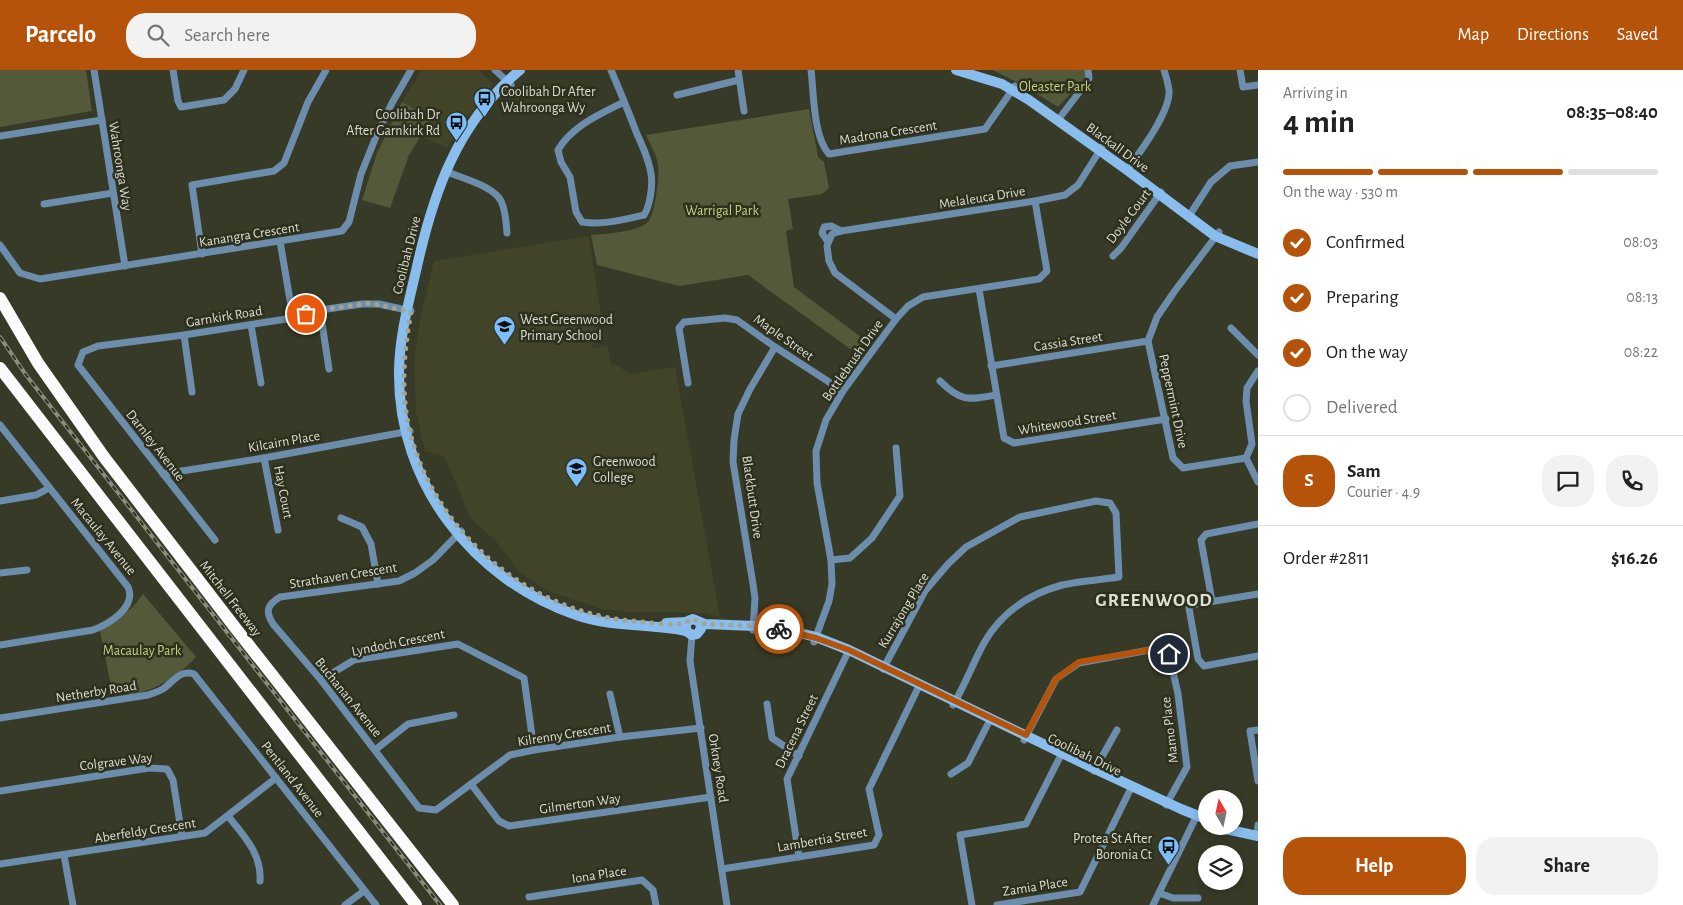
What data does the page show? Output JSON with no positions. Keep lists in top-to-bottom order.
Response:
{
  "streets": {
    "highway": ["Mitchell Freeway"],
    "main road": ["Blackall Drive", "Coolibah Drive"],
    "street": [
      "Madrona Crescent",
      "Wahroonga Way",
      "Melaleuca Drive",
      "Doyle Court",
      "Kanangra Crescent",
      "Garnkirk Road",
      "Maple Street",
      "Cassia Street",
      "Bottlebrush Drive",
      "Peppermint Drive",
      "Whitewood Street",
      "Kilcairn Place",
      "Darnley Avenue",
      "Hay Court",
      "Blackbutt Drive",
      "Macaulay Avenue",
      "Strathaven Crescent",
      "Kurrajong Place",
      "Lyndoch Crescent",
      "Netherby Road",
      "Buchanan Avenue",
      "Mamo Place",
      "Dracena Street",
      "Kilrenny Crescent",
      "Colgrave Way",
      "Orkney Road",
      "Pentland Avenue",
      "Gilmerton Way",
      "Aberfeldy Crescent",
      "Lambertia Street",
      "Iona Place",
      "Zamia Place"
    ]
  },
  "crossings": [
    ["Madrona Crescent", "Blackall Drive"],
    ["Blackall Drive", "Melaleuca Drive"],
    ["Blackall Drive", "Doyle Court"],
    ["Blackall Drive", "Peppermint Drive"],
    ["Wahroonga Way", "Kanangra Crescent"],
    ["Melaleuca Drive", "Bottlebrush Drive"],
    ["Coolibah Drive", "Garnkirk Road"],
    ["Coolibah Drive", "Bottlebrush Drive"],
    ["Coolibah Drive", "Kilcairn Place"],
    ["Coolibah Drive", "Blackbutt Drive"],
    ["Coolibah Drive", "Strathaven Crescent"],
    ["Coolibah Drive", "Kurrajong Place"],
    ["Coolibah Drive", "Mamo Place"],
    ["Coolibah Drive", "Dracena Street"],
    ["Coolibah Drive", "Orkney Road"],
    ["Coolibah Drive", "Lambertia Street"],
    ["Coolibah Drive", "Zamia Place"],
    ["Garnkirk Road", "Darnley Avenue"],
    ["Maple Street", "Bottlebrush Drive"],
    ["Maple Street", "Blackbutt Drive"],
    ["Cassia Street", "Peppermint Drive"],
    ["Cassia Street", "Whitewood Street"],
    ["Bottlebrush Drive", "Whitewood Street"],
    ["Peppermint Drive", "Whitewood Street"],
    ["Kilcairn Place", "Darnley Avenue"],
    ["Kilcairn Place", "Hay Court"],
    ["Strathaven Crescent", "Buchanan Avenue"],
    ["Lyndoch Crescent", "Buchanan Avenue"],
    ["Lyndoch Crescent", "Kilrenny Crescent"],
    ["Netherby Road", "Pentland Avenue"],
    ["Buchanan Avenue", "Kilrenny Crescent"],
    ["Dracena Street", "Lambertia Street"],
    ["Kilrenny Crescent", "Orkney Road"],
    ["Kilrenny Crescent", "Gilmerton Way"],
    ["Colgrave Way", "Aberfeldy Crescent"],
    ["Orkney Road", "Gilmerton Way"],
    ["Orkney Road", "Lambertia Street"],
    ["Pentland Avenue", "Aberfeldy Crescent"]
  ],
  "districts": ["GREENWOOD"],
  "parks": ["Oleaster Park", "Warrigal Park", "Macaulay Park"],
  "places": {
    "bus stop": ["Coolibah Dr After Wahroonga Wy", "Coolibah Dr After Garnkirk Rd", "Protea St After Boronia Ct"],
    "school or university": ["West Greenwood Primary School", "Greenwood College"]
  },
  "north": "top",
  "page": {
    "header": "Parcelo",
    "search": "Search here",
    "nav": ["Map", "Directions", "Saved"],
    "heading": ["4 min", "Arriving in", "08:35–08:40"],
    "panel": [
      "Sam",
      "Courier · 4.9",
      "Order #2811",
      "$16.26"
    ],
    "bar": "On the way · 530 m",
    "list": [
      ["Confirmed", "08:03"],
      ["Preparing", "08:13"],
      ["On the way", "08:22"],
      "Delivered"
    ],
    "round": "S",
    "buttons": ["Help", "Share"]
  }
}
